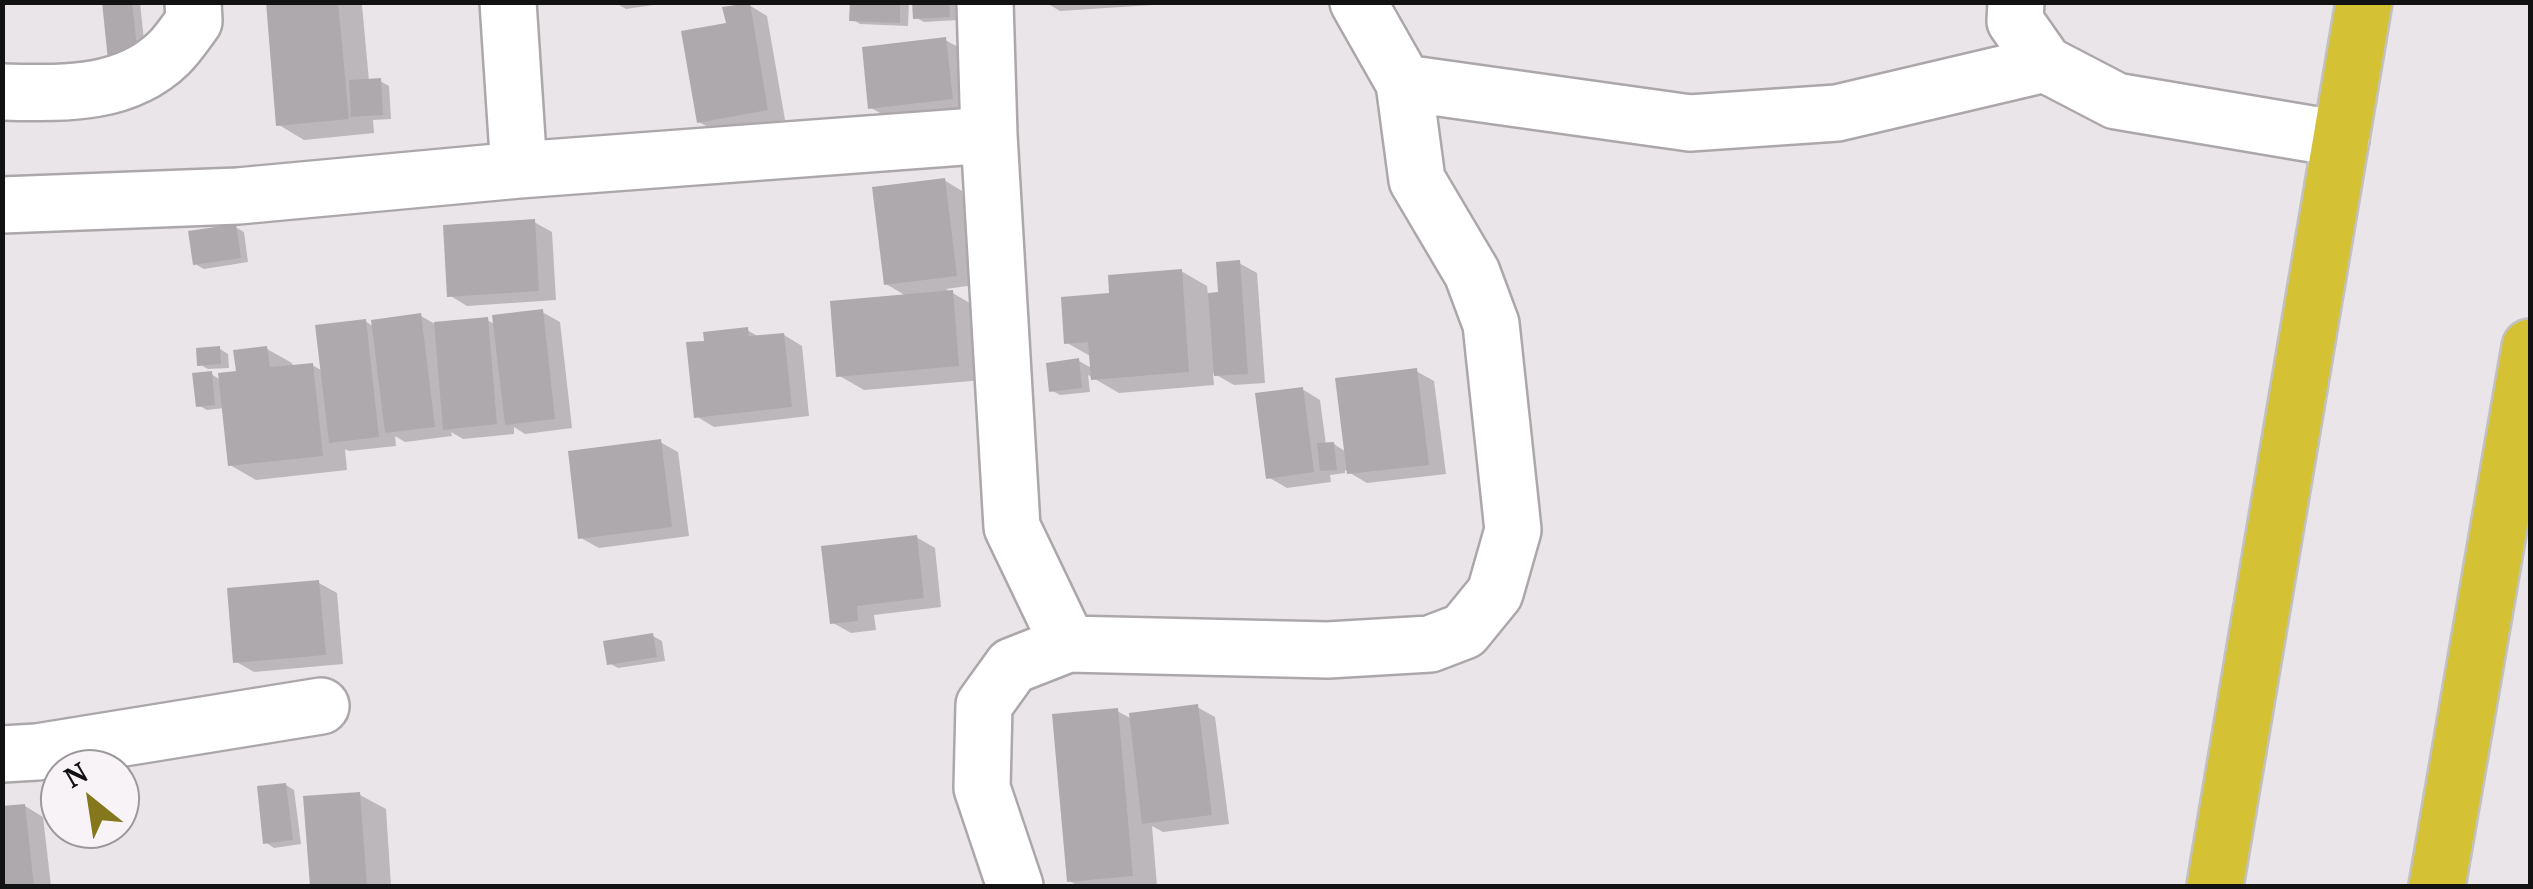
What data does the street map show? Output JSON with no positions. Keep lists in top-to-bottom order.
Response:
{
  "north": "top left"
}
